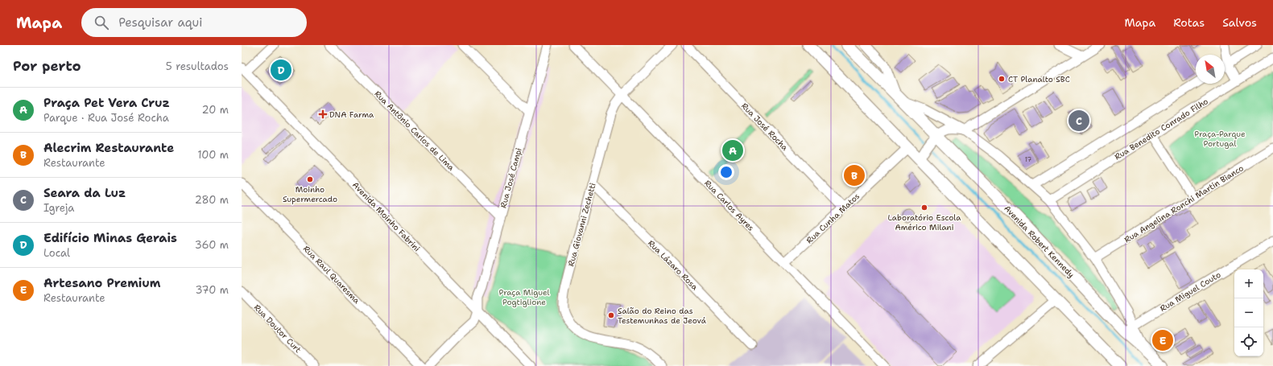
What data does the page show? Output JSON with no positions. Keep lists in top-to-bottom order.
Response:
{
  "streets": {
    "main road": ["Avenida Robert Kennedy"],
    "street": [
      "Rua José Rocha",
      "Rua Benedito Conrado Filho",
      "Rua Antônio Carlos de Lima",
      "Rua José Campi",
      "Rua Angelina Ronchi Martin Bianco",
      "Rua Carlos Ayres",
      "Avenida Moinho Fabrini",
      "Rua Cunha Matos",
      "Rua Giovanni Zechetti",
      "Rua Lázaro Rosa",
      "Rua Raul Quaresma",
      "Rua Miguel Couto",
      "Rua Doutor Curt"
    ]
  },
  "crossings": [
    ["Rua José Rocha", "Rua Cunha Matos"],
    ["Rua Benedito Conrado Filho", "Avenida Robert Kennedy"],
    ["Rua Antônio Carlos de Lima", "Rua José Campi"],
    ["Rua José Campi", "Avenida Moinho Fabrini"],
    ["Rua Angelina Ronchi Martin Bianco", "Avenida Robert Kennedy"],
    ["Rua Carlos Ayres", "Rua Cunha Matos"],
    ["Rua Carlos Ayres", "Rua Giovanni Zechetti"],
    ["Rua Giovanni Zechetti", "Rua Lázaro Rosa"],
    ["Avenida Robert Kennedy", "Rua Miguel Couto"]
  ],
  "parks": ["Praça-Parque Portugal", "Praça Miguel Pogtiglione"],
  "places": {
    "other": [
      "CT Planalto SBC",
      "Moinho Supermercado",
      "Laboratório Escola Américo Milani",
      "Salão do Reino das Testemunhas de Jeová"
    ],
    "health": ["DNA Farma"]
  },
  "house_numbers": ["17"],
  "north": "top left",
  "page": {
    "header": "Mapa",
    "search": "Pesquisar aqui",
    "nav": ["Mapa", "Rotas", "Salvos"],
    "heading": ["Por perto", "5 resultados"],
    "pins": [
      "D",
      "C",
      "A",
      "B",
      "E"
    ],
    "list": [
      {
        "mark": "A",
        "name": "Praça Pet Vera Cruz",
        "note": "Parque · Rua José Rocha",
        "value": "20 m"
      },
      {
        "mark": "B",
        "name": "Alecrim Restaurante",
        "note": "Restaurante",
        "value": "100 m"
      },
      {
        "mark": "C",
        "name": "Seara da Luz",
        "note": "Igreja",
        "value": "280 m"
      },
      {
        "mark": "D",
        "name": "Edifício Minas Gerais",
        "note": "Local",
        "value": "360 m"
      },
      {
        "mark": "E",
        "name": "Artesano Premium",
        "note": "Restaurante",
        "value": "370 m"
      }
    ],
    "map_buttons": ["+", "−"]
  }
}
